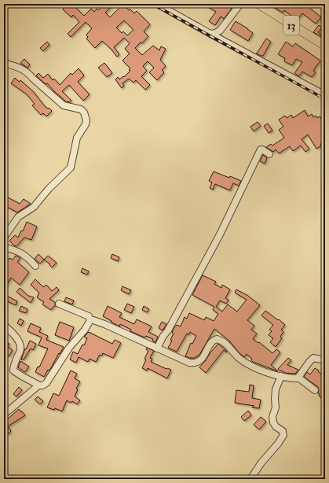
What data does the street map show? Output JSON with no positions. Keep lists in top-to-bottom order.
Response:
{
  "streets": {
    "highway": ["13"]
  }
}
